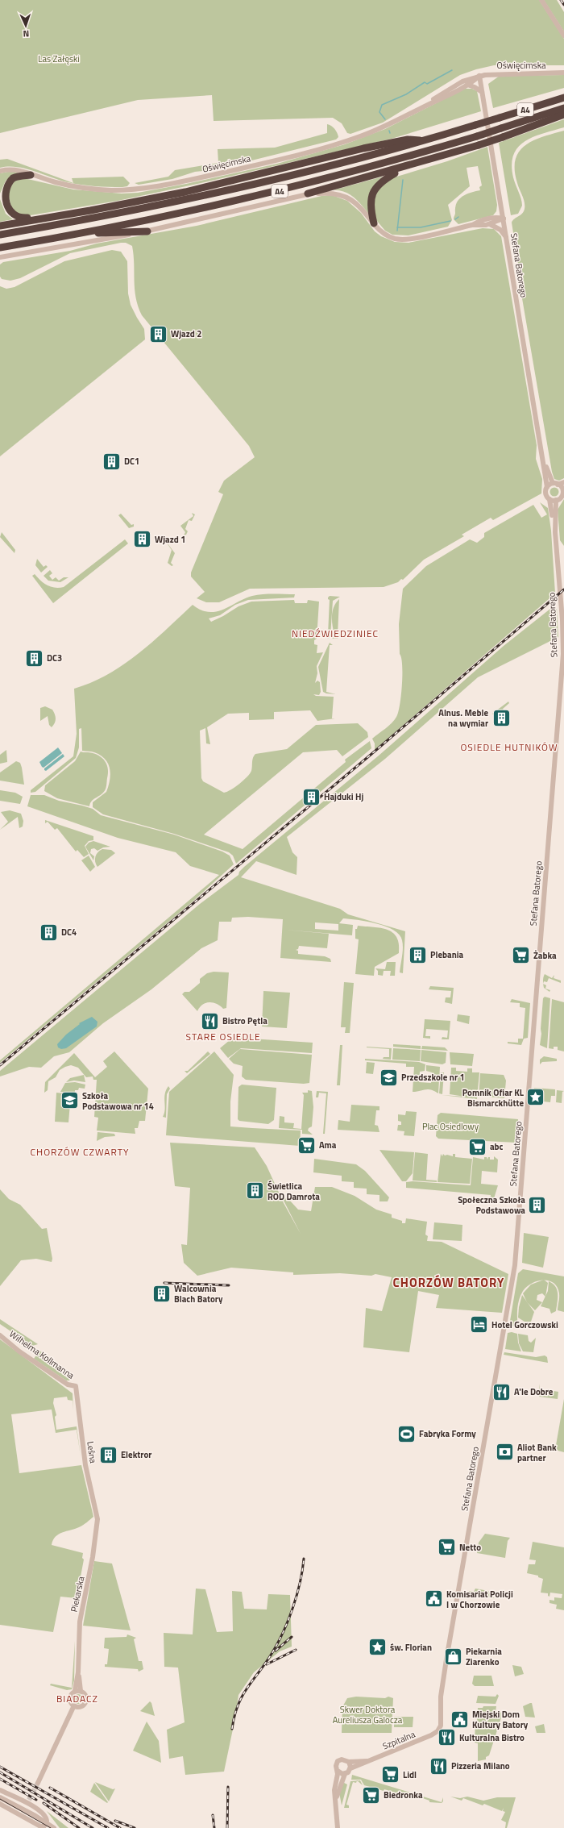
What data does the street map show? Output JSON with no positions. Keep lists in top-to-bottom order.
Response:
{
  "streets": {
    "highway": ["A4"],
    "street": [
      "Oświęcimska",
      "Stefana Batorego",
      "Wilhelma Kollmanna",
      "Leśna",
      "Piekarska",
      "Szpitalna"
    ]
  },
  "crossings": [
    ["Oświęcimska", "Stefana Batorego"],
    ["Stefana Batorego", "Szpitalna"],
    ["Wilhelma Kollmanna", "Leśna"],
    ["Leśna", "Piekarska"]
  ],
  "districts": [
    "NIEDŹWIEDZINIEC",
    "OSIEDLE HUTNIKÓW",
    "STARE OSIEDLE",
    "CHORZÓW CZWARTY",
    "CHORZÓW BATORY",
    "BIADACZ"
  ],
  "parks": ["Las Załęski", "Plac Osiedlowy", "Skwer Doktora Aureliusza Galocza"],
  "places": {
    "building": [
      "Wjazd 2",
      "DC1",
      "Wjazd 1",
      "DC3",
      "Alnus. Meble na wymiar",
      "Hajduki Hj",
      "DC4",
      "Plebania",
      "Świetlica ROD Damrota",
      "Społeczna Szkoła Podstawowa",
      "Walcownia Blach Batory",
      "Elektror"
    ],
    "supermarket": [
      "Żabka",
      "Ama",
      "abc",
      "Netto",
      "Lidl",
      "Biedronka"
    ],
    "restaurant": [
      "Bistro Pętla",
      "A'le Dobre",
      "Kulturalna Bistro",
      "Pizzeria Milano"
    ],
    "school or university": ["Przedszkole nr 1", "Szkoła Podstawowa nr 14"],
    "place": ["Pomnik Ofiar KL Bismarckhütte", "św. Florian"],
    "hotel": ["Hotel Gorczowski"],
    "sports": ["Fabryka Formy"],
    "bank": ["Aliot Bank partner"],
    "public building": ["Komisariat Policji I w Chorzowie", "Miejski Dom Kultury Batory"],
    "shop": ["Piekarnia Ziarenko"]
  },
  "north": "bottom"
}
